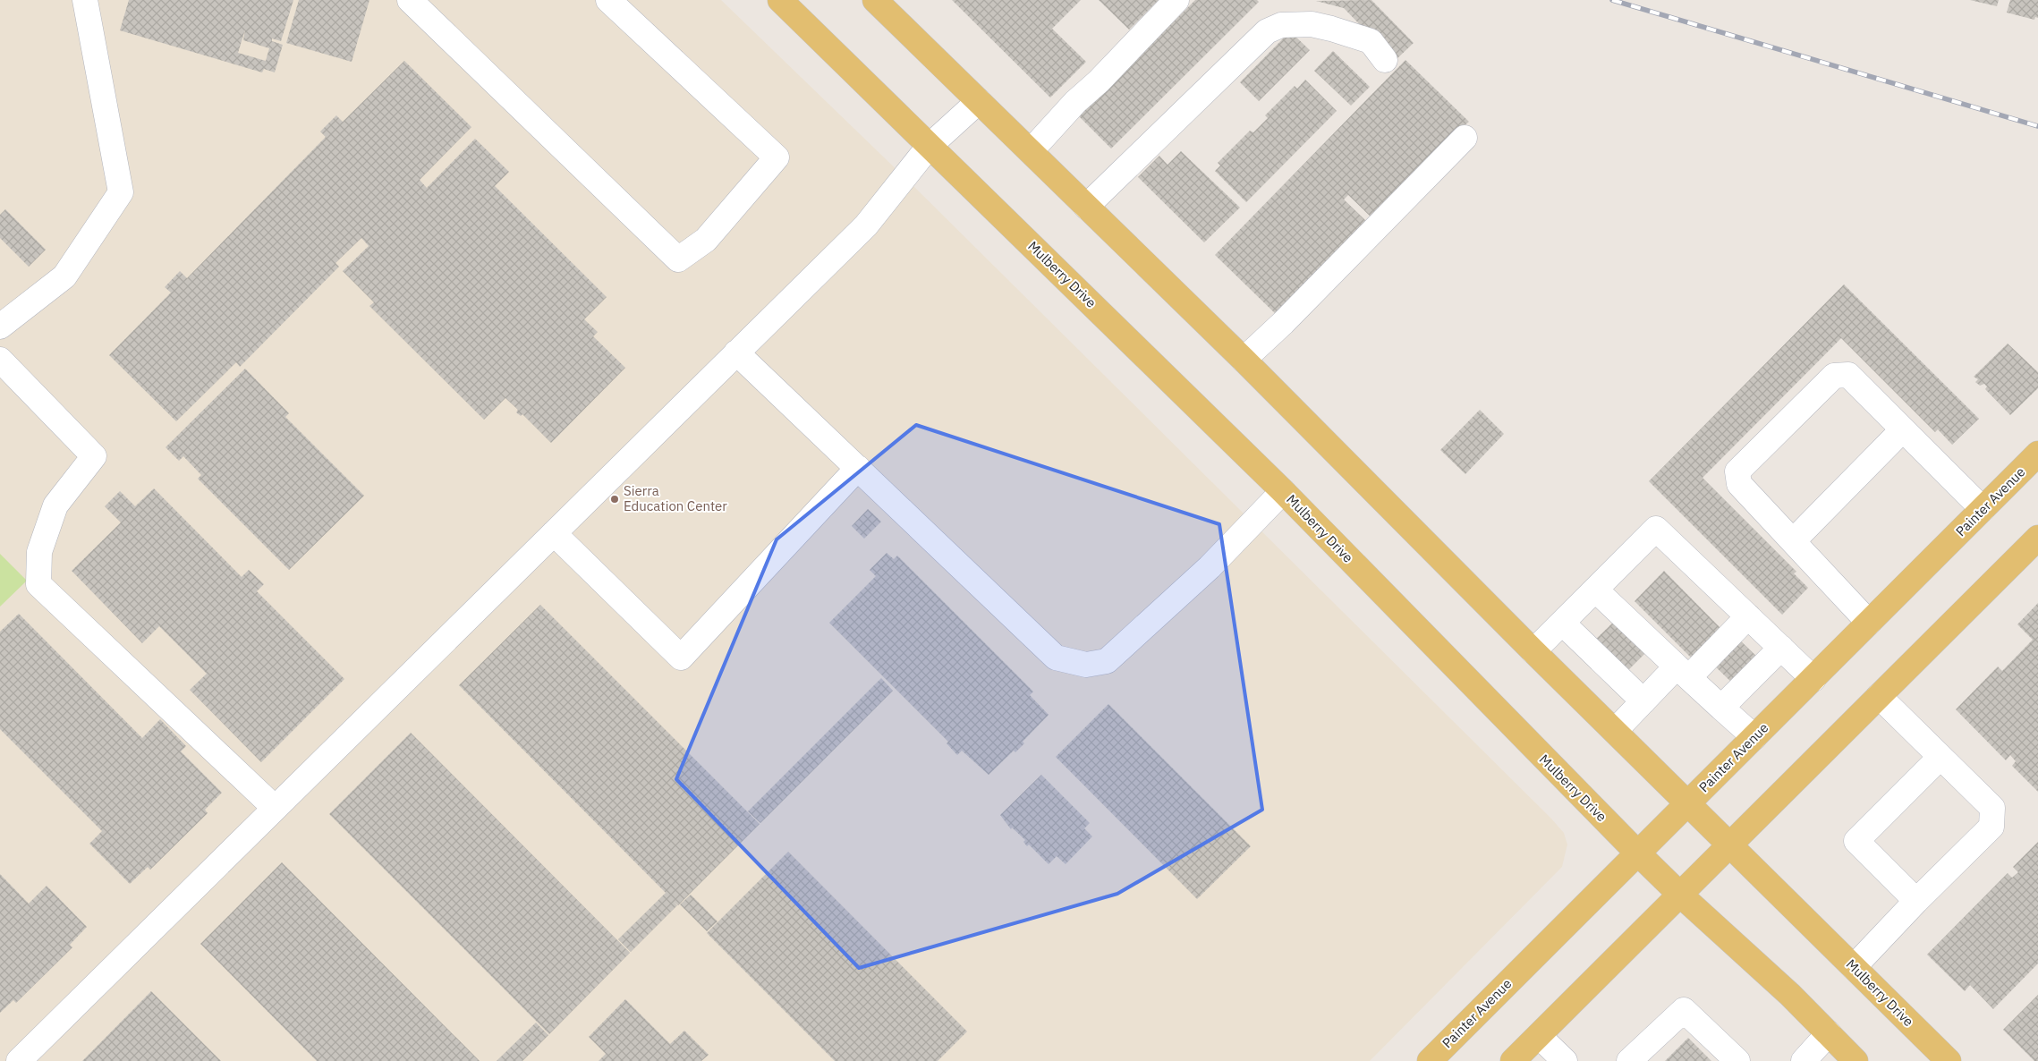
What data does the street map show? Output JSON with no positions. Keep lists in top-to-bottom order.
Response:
{
  "streets": {
    "main road": ["Mulberry Drive", "Painter Avenue"]
  },
  "crossings": [
    ["Mulberry Drive", "Painter Avenue"]
  ],
  "places": ["Sierra Education Center"]
}
